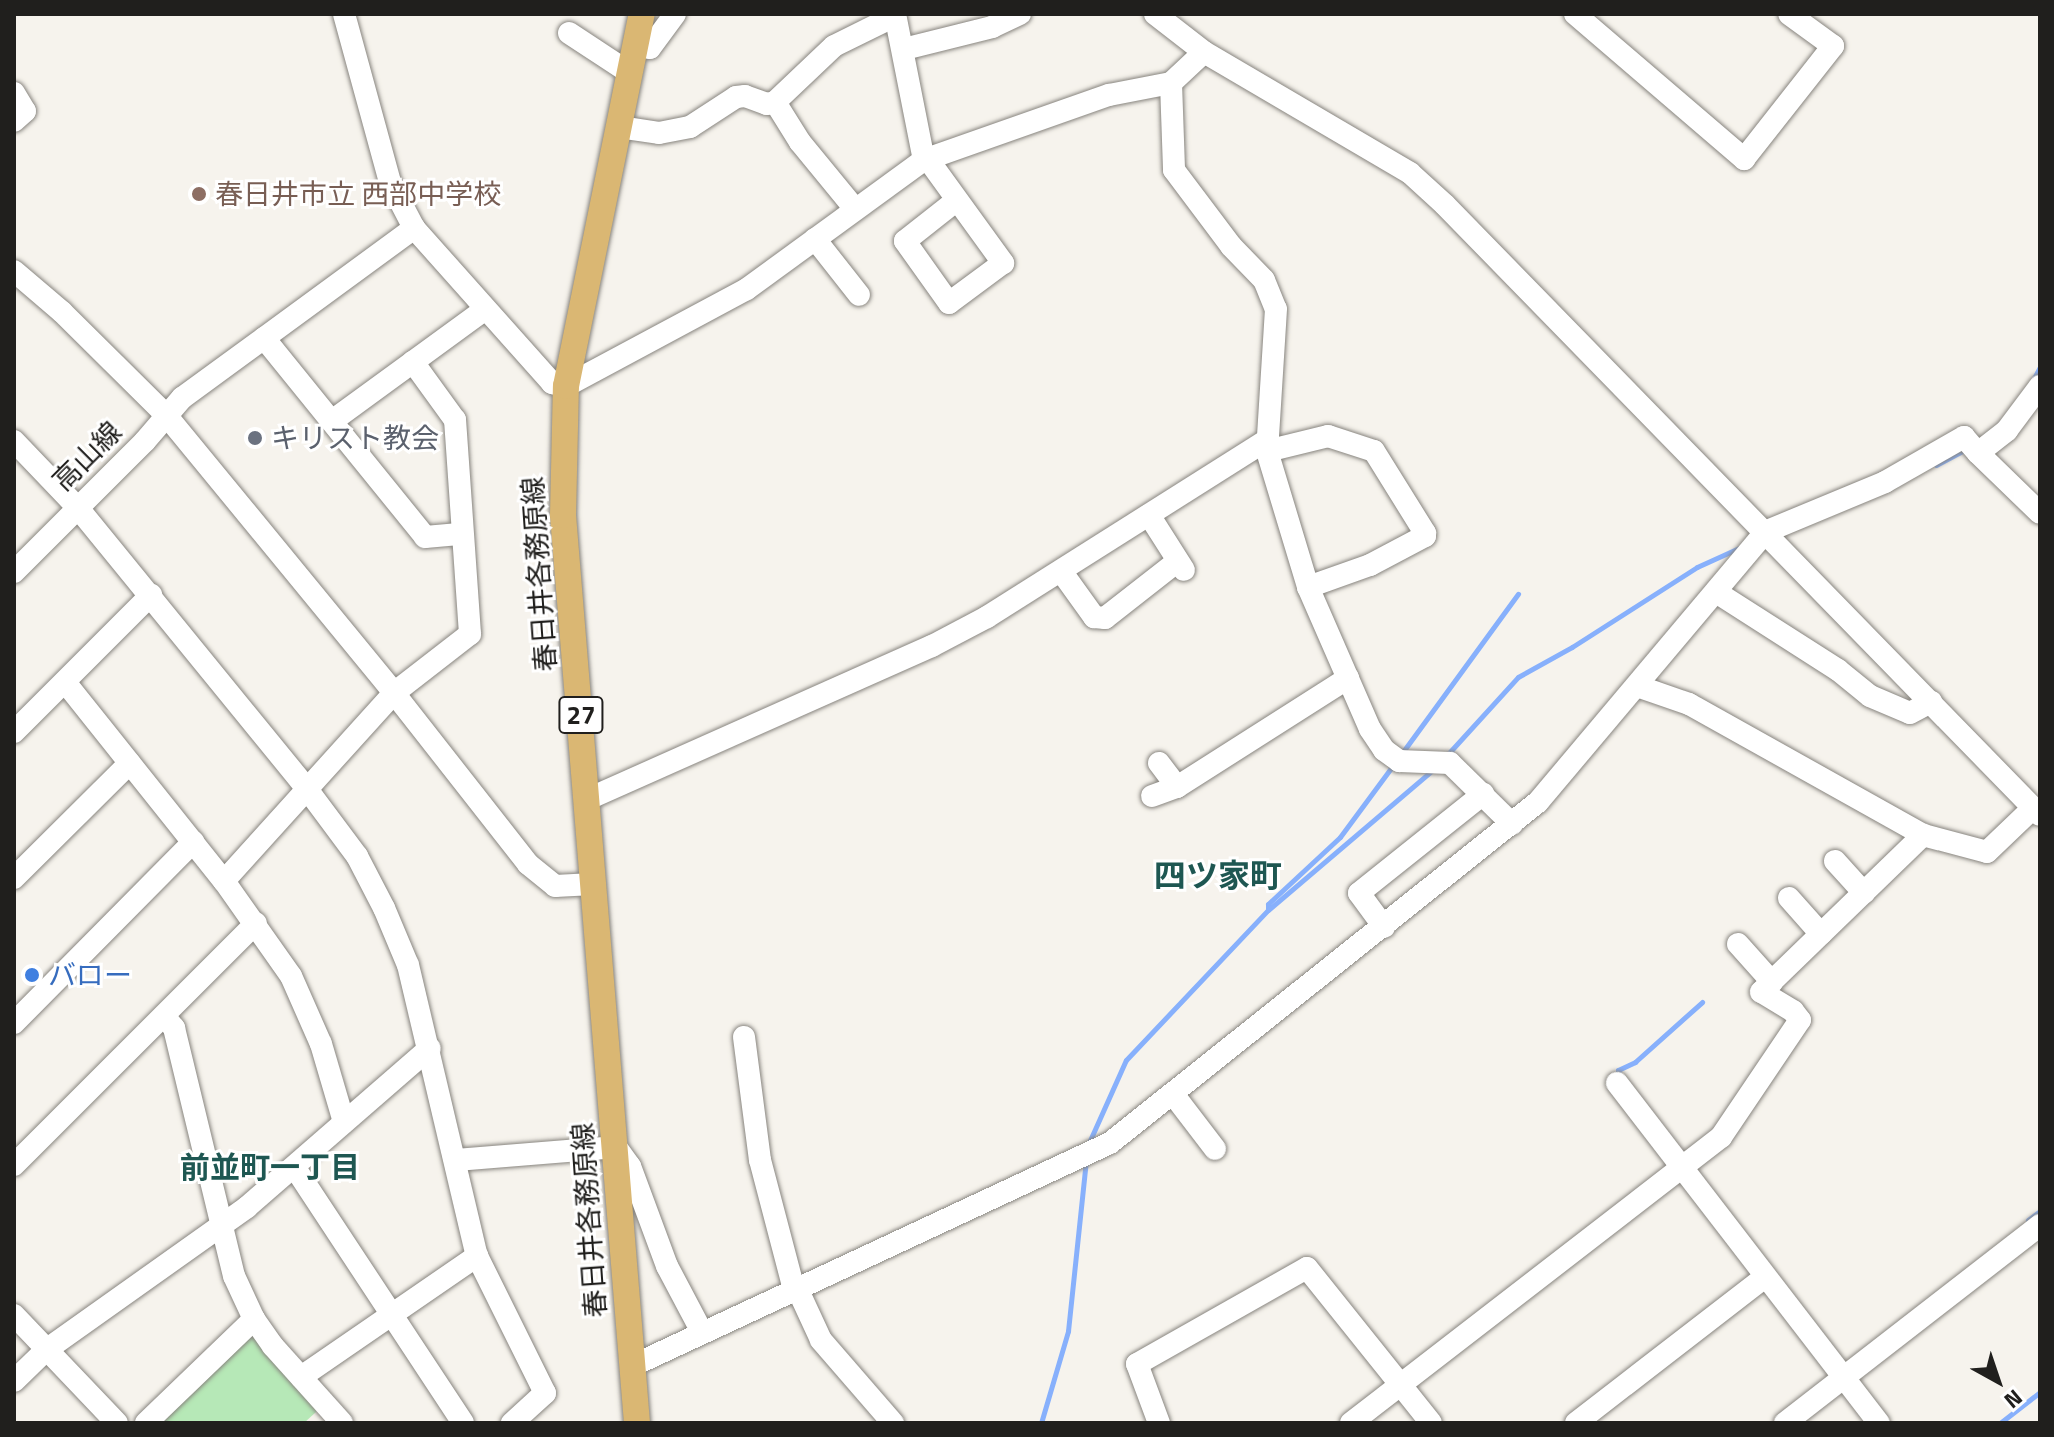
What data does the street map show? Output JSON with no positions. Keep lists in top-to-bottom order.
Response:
{
  "streets": {
    "main road": ["春日井各務原線", "27"],
    "street": ["高山線"]
  },
  "districts": ["四ツ家町", "前並町一丁目"],
  "places": ["春日井市立 西部中学校", "キリスト教会", "バロー"],
  "north": "bottom right"
}
